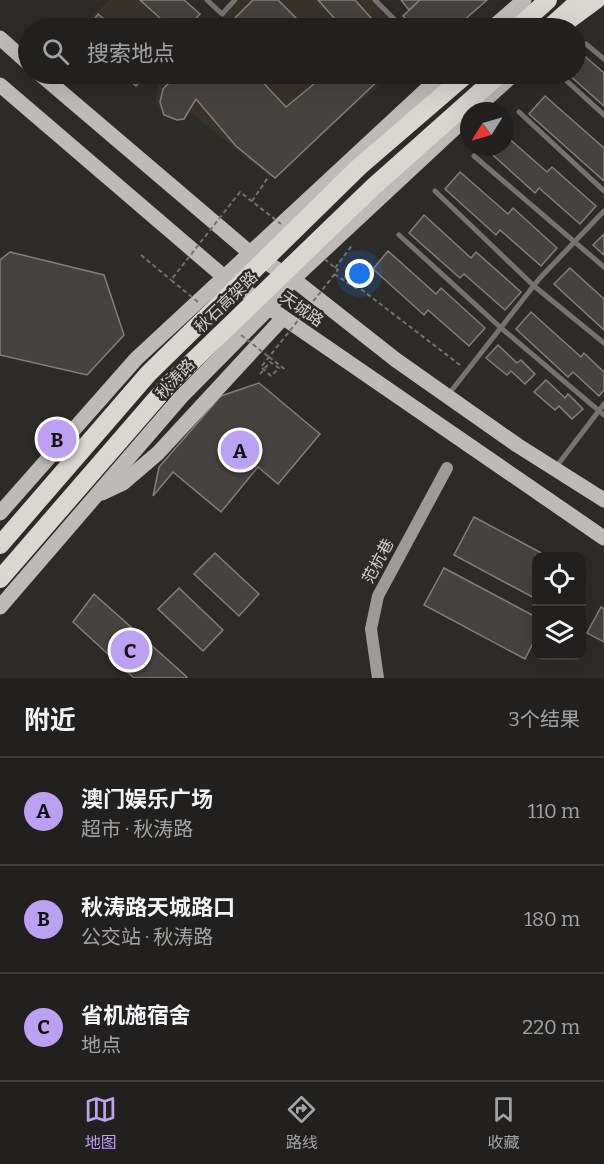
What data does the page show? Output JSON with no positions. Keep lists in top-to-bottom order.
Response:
{
  "streets": {
    "highway": ["秋石高架路"],
    "main road": ["天城路", "秋涛路"],
    "street": ["范杭巷"]
  },
  "crossings": [
    ["天城路", "秋涛路"]
  ],
  "north": "bottom left",
  "page": {
    "search": "搜索地点",
    "pins": ["B", "A", "C"],
    "heading": ["附近", "3个结果"],
    "list": [
      {
        "mark": "A",
        "name": "澳门娱乐广场",
        "note": "超市 · 秋涛路",
        "value": "110 m"
      },
      {
        "mark": "B",
        "name": "秋涛路天城路口",
        "note": "公交站 · 秋涛路",
        "value": "180 m"
      },
      {
        "mark": "C",
        "name": "省机施宿舍",
        "note": "地点",
        "value": "220 m"
      }
    ],
    "nav": ["地图", "路线", "收藏"]
  }
}
